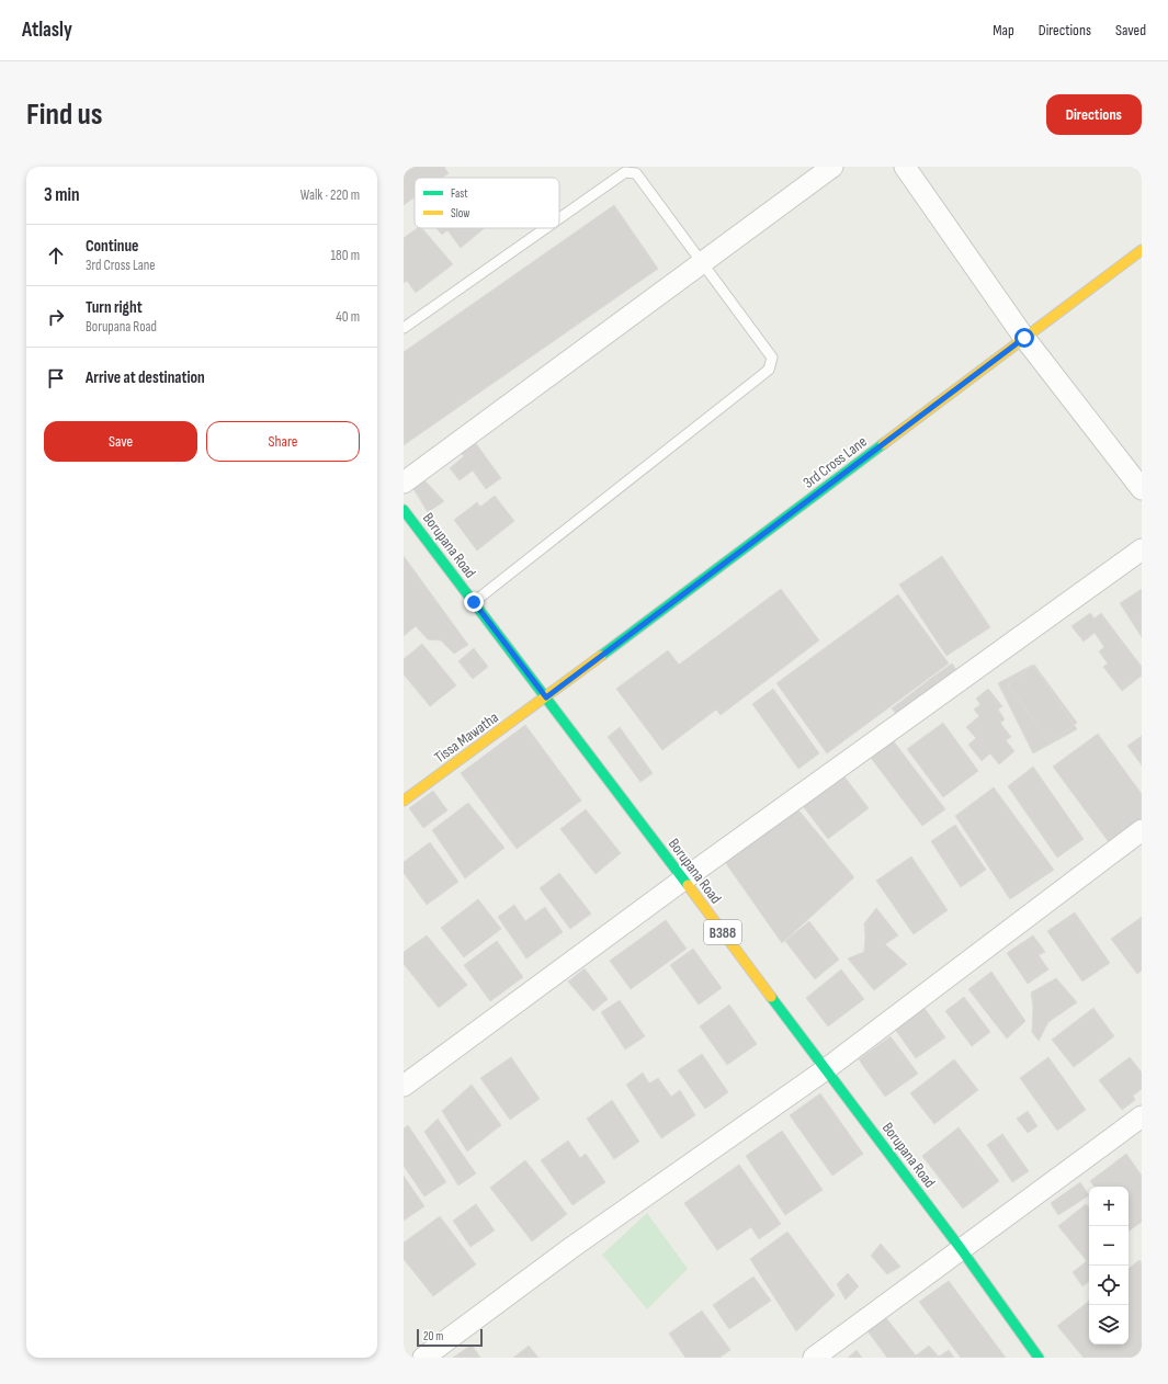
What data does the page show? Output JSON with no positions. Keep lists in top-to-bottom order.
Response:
{
  "streets": {
    "main road": [
      "3rd Cross Lane",
      "Borupana Road",
      "Tissa Mawatha",
      "B388"
    ]
  },
  "crossings": [
    ["3rd Cross Lane", "Borupana Road"],
    ["3rd Cross Lane", "Tissa Mawatha"],
    ["Borupana Road", "Tissa Mawatha"]
  ],
  "legend": ["Fast", "Slow"],
  "scale_bar": "20 m",
  "page": {
    "header": "Atlasly",
    "nav": ["Map", "Directions", "Saved"],
    "buttons": [
      "Directions",
      ["Save", "Share"]
    ],
    "title": "Find us",
    "heading": ["3 min", "Walk · 220 m"],
    "list": [
      ["Continue", "3rd Cross Lane", "180 m"],
      ["Turn right", "Borupana Road", "40 m"],
      "Arrive at destination"
    ],
    "map_buttons": ["+", "−"],
    "scale": "20 m"
  }
}
